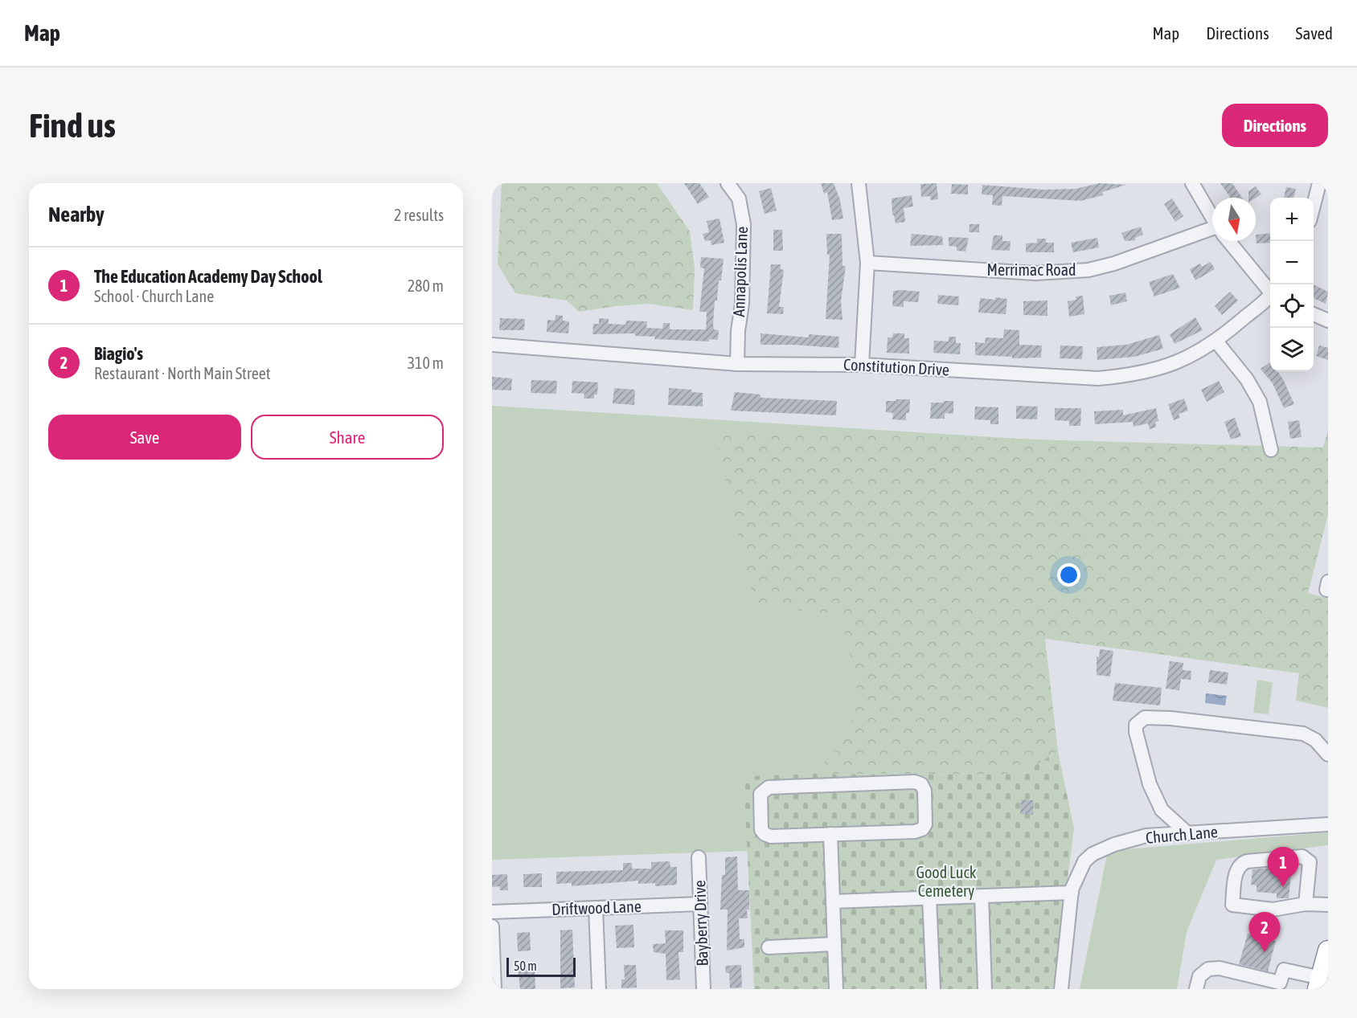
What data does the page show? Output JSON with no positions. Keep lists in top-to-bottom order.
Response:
{
  "streets": {
    "street": [
      "Merrimac Road",
      "Annapolis Lane",
      "Constitution Drive",
      "Church Lane",
      "Driftwood Lane",
      "Bayberry Drive"
    ]
  },
  "crossings": [
    ["Annapolis Lane", "Constitution Drive"],
    ["Driftwood Lane", "Bayberry Drive"]
  ],
  "parks": ["Good Luck Cemetery"],
  "scale_bar": "50 m",
  "north": "bottom",
  "page": {
    "header": "Map",
    "nav": ["Map", "Directions", "Saved"],
    "buttons": [
      "Directions",
      ["Save", "Share"]
    ],
    "title": "Find us",
    "heading": ["Nearby", "2 results"],
    "map_buttons": ["+", "−"],
    "list": [
      {
        "mark": "1",
        "name": "The Education Academy Day School",
        "note": "School · Church Lane",
        "value": "280 m"
      },
      {
        "mark": "2",
        "name": "Biagio's",
        "note": "Restaurant · North Main Street",
        "value": "310 m"
      }
    ],
    "pins": ["1", "2"],
    "scale": "50 m"
  }
}
